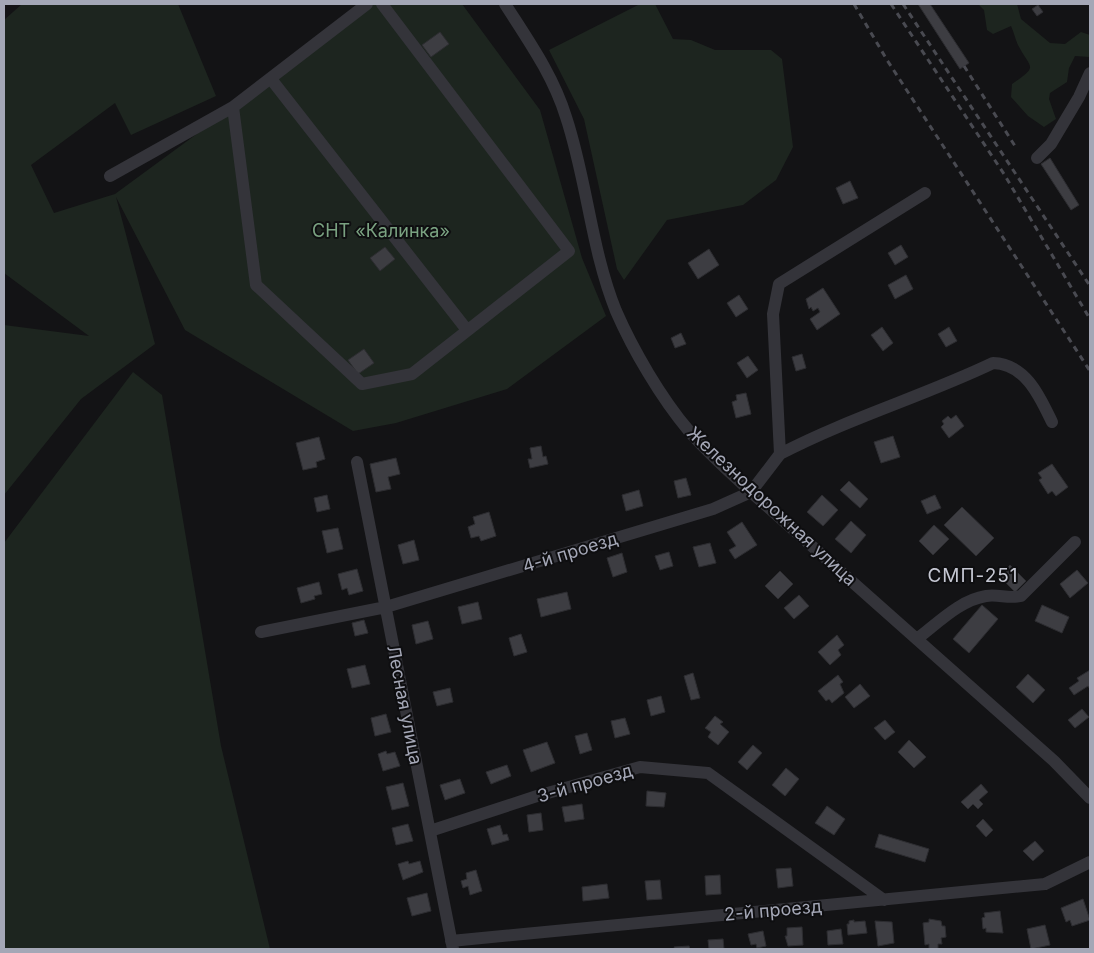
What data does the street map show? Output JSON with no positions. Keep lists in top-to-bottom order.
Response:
{
  "streets": {
    "street": [
      "Железнодорожная улица",
      "4-й проезд",
      "Лесная улица",
      "3-й проезд",
      "2-й проезд"
    ]
  },
  "crossings": [
    ["Железнодорожная улица", "4-й проезд"],
    ["4-й проезд", "Лесная улица"],
    ["Лесная улица", "3-й проезд"],
    ["Лесная улица", "2-й проезд"],
    ["3-й проезд", "2-й проезд"]
  ],
  "districts": ["СМП-251"],
  "parks": ["СНТ «Калинка»"]
}
